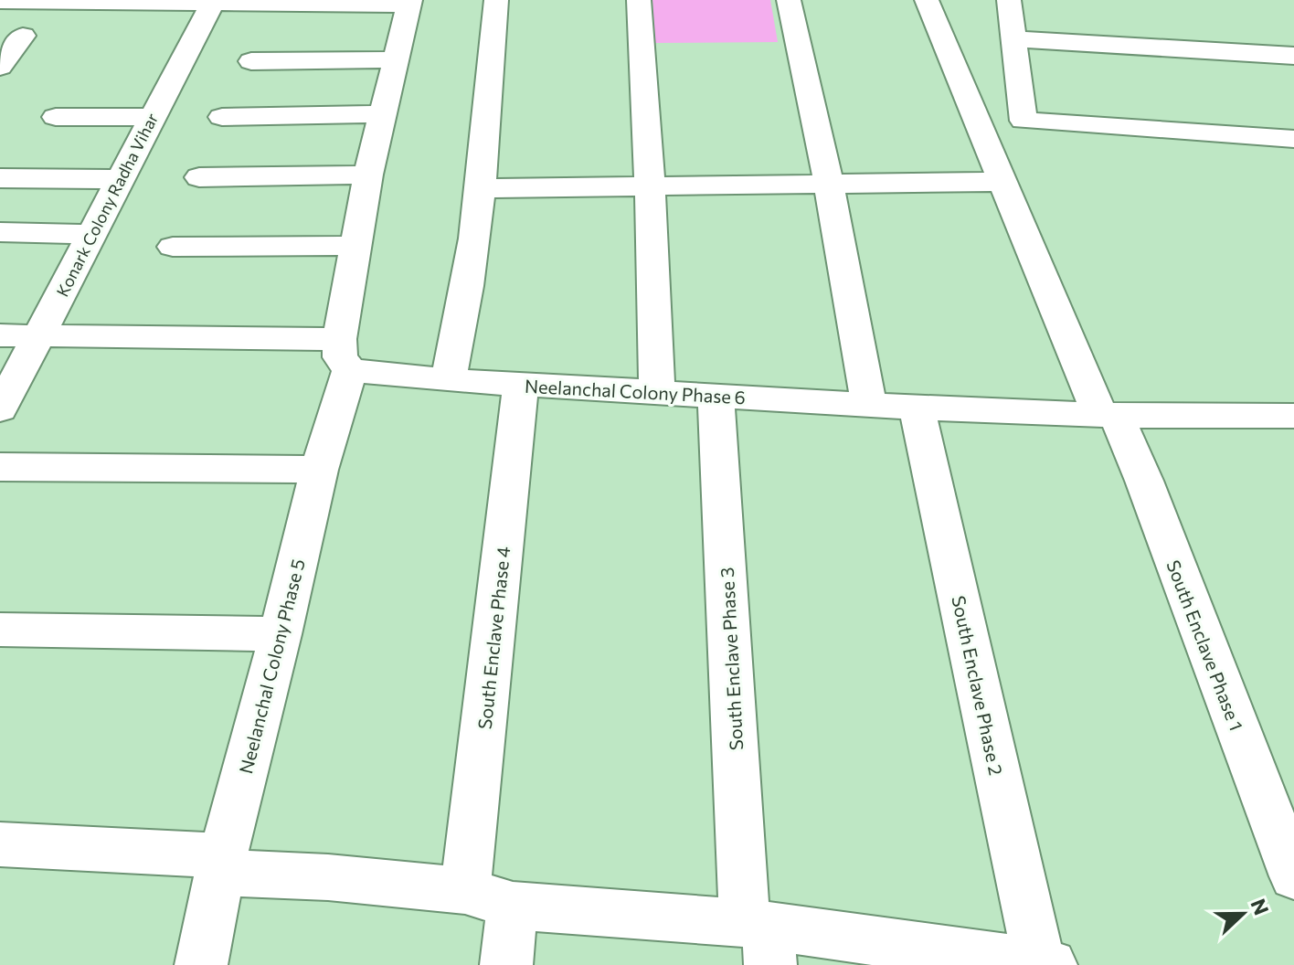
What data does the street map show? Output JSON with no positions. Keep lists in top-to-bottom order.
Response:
{
  "streets": {
    "street": [
      "Konark Colony Radha Vihar",
      "Neelanchal Colony Phase 6",
      "South Enclave Phase 4",
      "South Enclave Phase 1",
      "South Enclave Phase 3",
      "Neelanchal Colony Phase 5",
      "South Enclave Phase 2"
    ]
  },
  "crossings": [
    ["Konark Colony Radha Vihar", "Neelanchal Colony Phase 6"],
    ["Neelanchal Colony Phase 6", "South Enclave Phase 4"],
    ["Neelanchal Colony Phase 6", "South Enclave Phase 1"],
    ["Neelanchal Colony Phase 6", "South Enclave Phase 3"],
    ["Neelanchal Colony Phase 6", "Neelanchal Colony Phase 5"],
    ["Neelanchal Colony Phase 6", "South Enclave Phase 2"]
  ],
  "north": "right"
}
